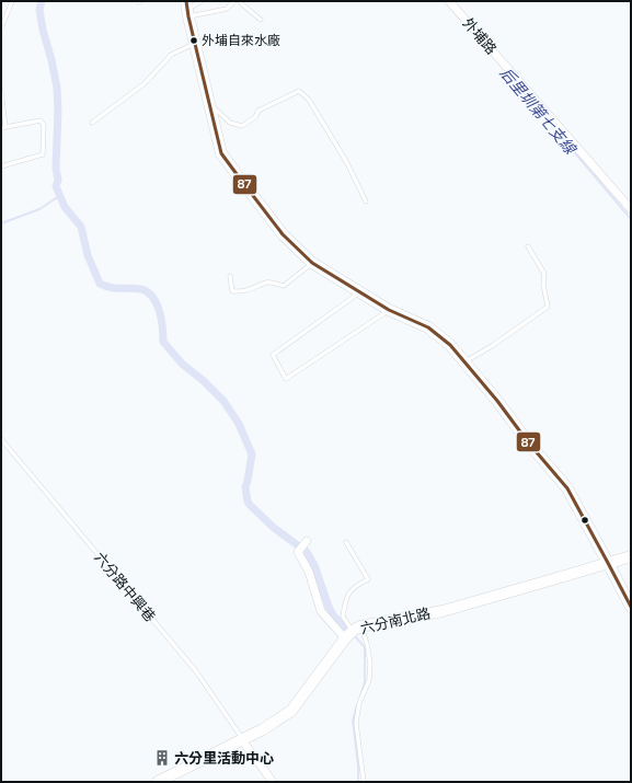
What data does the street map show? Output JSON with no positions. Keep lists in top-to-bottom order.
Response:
{
  "streets": {
    "street": ["外埔路", "六分南北路"],
    "lane": ["六分路中興巷"]
  },
  "crossings": [
    ["六分路中興巷", "六分南北路"]
  ],
  "water": ["后里圳第七支線"],
  "places": {
    "other": ["外埔自來水廠"],
    "building": ["六分里活動中心"]
  },
  "lines": ["transit line 87"]
}
